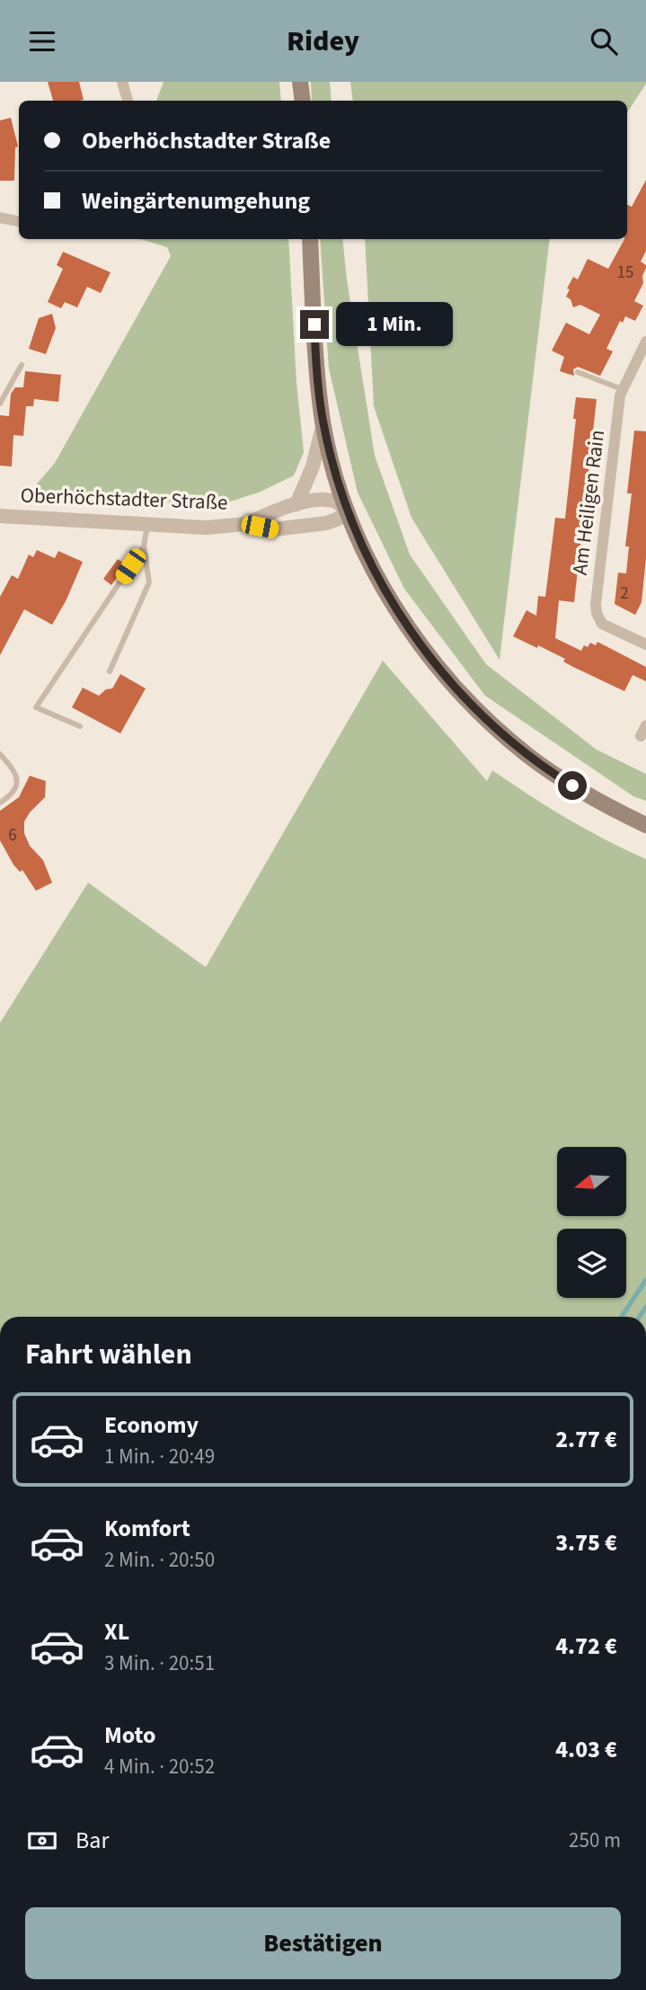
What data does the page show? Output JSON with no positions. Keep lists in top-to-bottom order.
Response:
{
  "streets": {
    "street": ["Oberhöchstadter Straße", "Am Heiligen Rain"]
  },
  "house_numbers": ["15", "2", "6"],
  "north": "left",
  "page": {
    "header": "Ridey",
    "banner": ["Oberhöchstadter Straße", "Weingärtenumgehung"],
    "bubble": "1 Min.",
    "heading": "Fahrt wählen",
    "list": [
      {
        "name": "Economy",
        "note": "1 Min. · 20:49",
        "value": "2.77 €"
      },
      {
        "name": "Komfort",
        "note": "2 Min. · 20:50",
        "value": "3.75 €"
      },
      {
        "name": "XL",
        "note": "3 Min. · 20:51",
        "value": "4.72 €"
      },
      {
        "name": "Moto",
        "note": "4 Min. · 20:52",
        "value": "4.03 €"
      }
    ],
    "pay": ["Bar", "250 m"],
    "buttons": "Bestätigen"
  }
}
